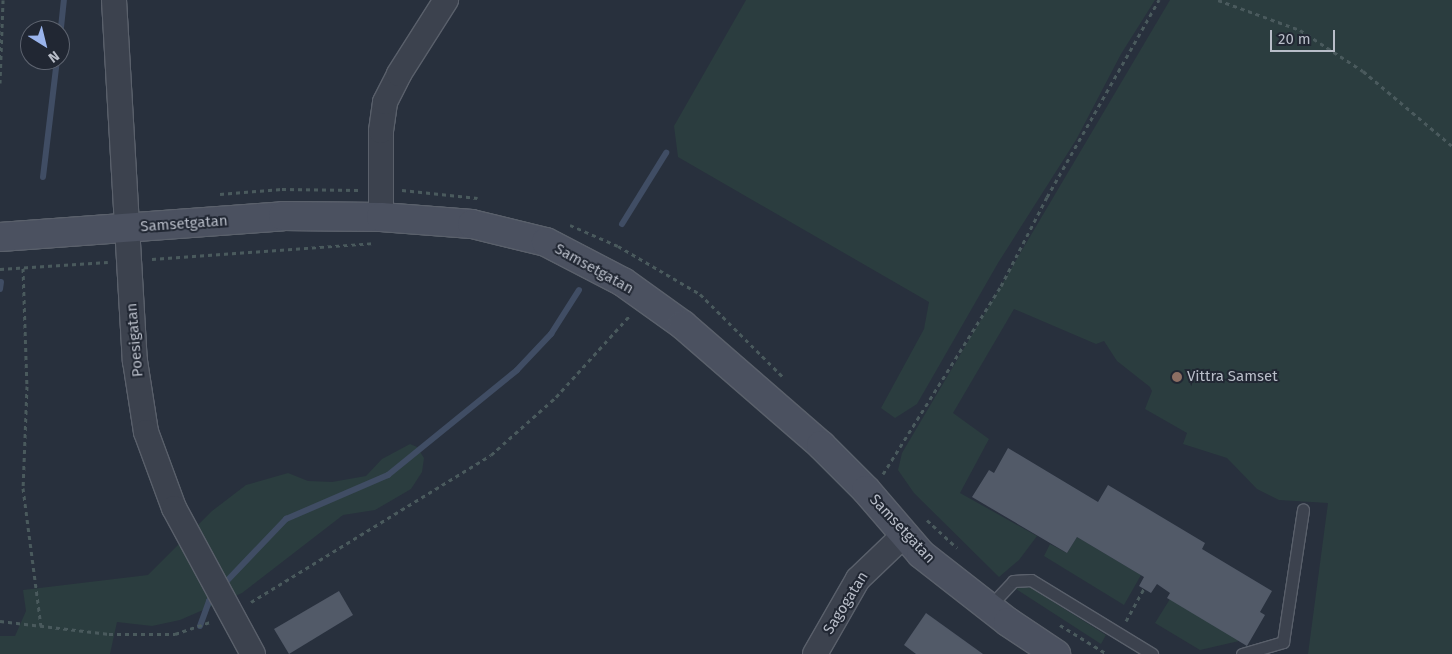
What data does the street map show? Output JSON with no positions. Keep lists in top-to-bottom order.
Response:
{
  "streets": {
    "street": ["Samsetgatan", "Poesigatan", "Sagogatan"]
  },
  "crossings": [
    ["Samsetgatan", "Poesigatan"],
    ["Samsetgatan", "Sagogatan"]
  ],
  "places": ["Vittra Samset"],
  "scale_bar": "20 m",
  "north": "bottom right"
}
